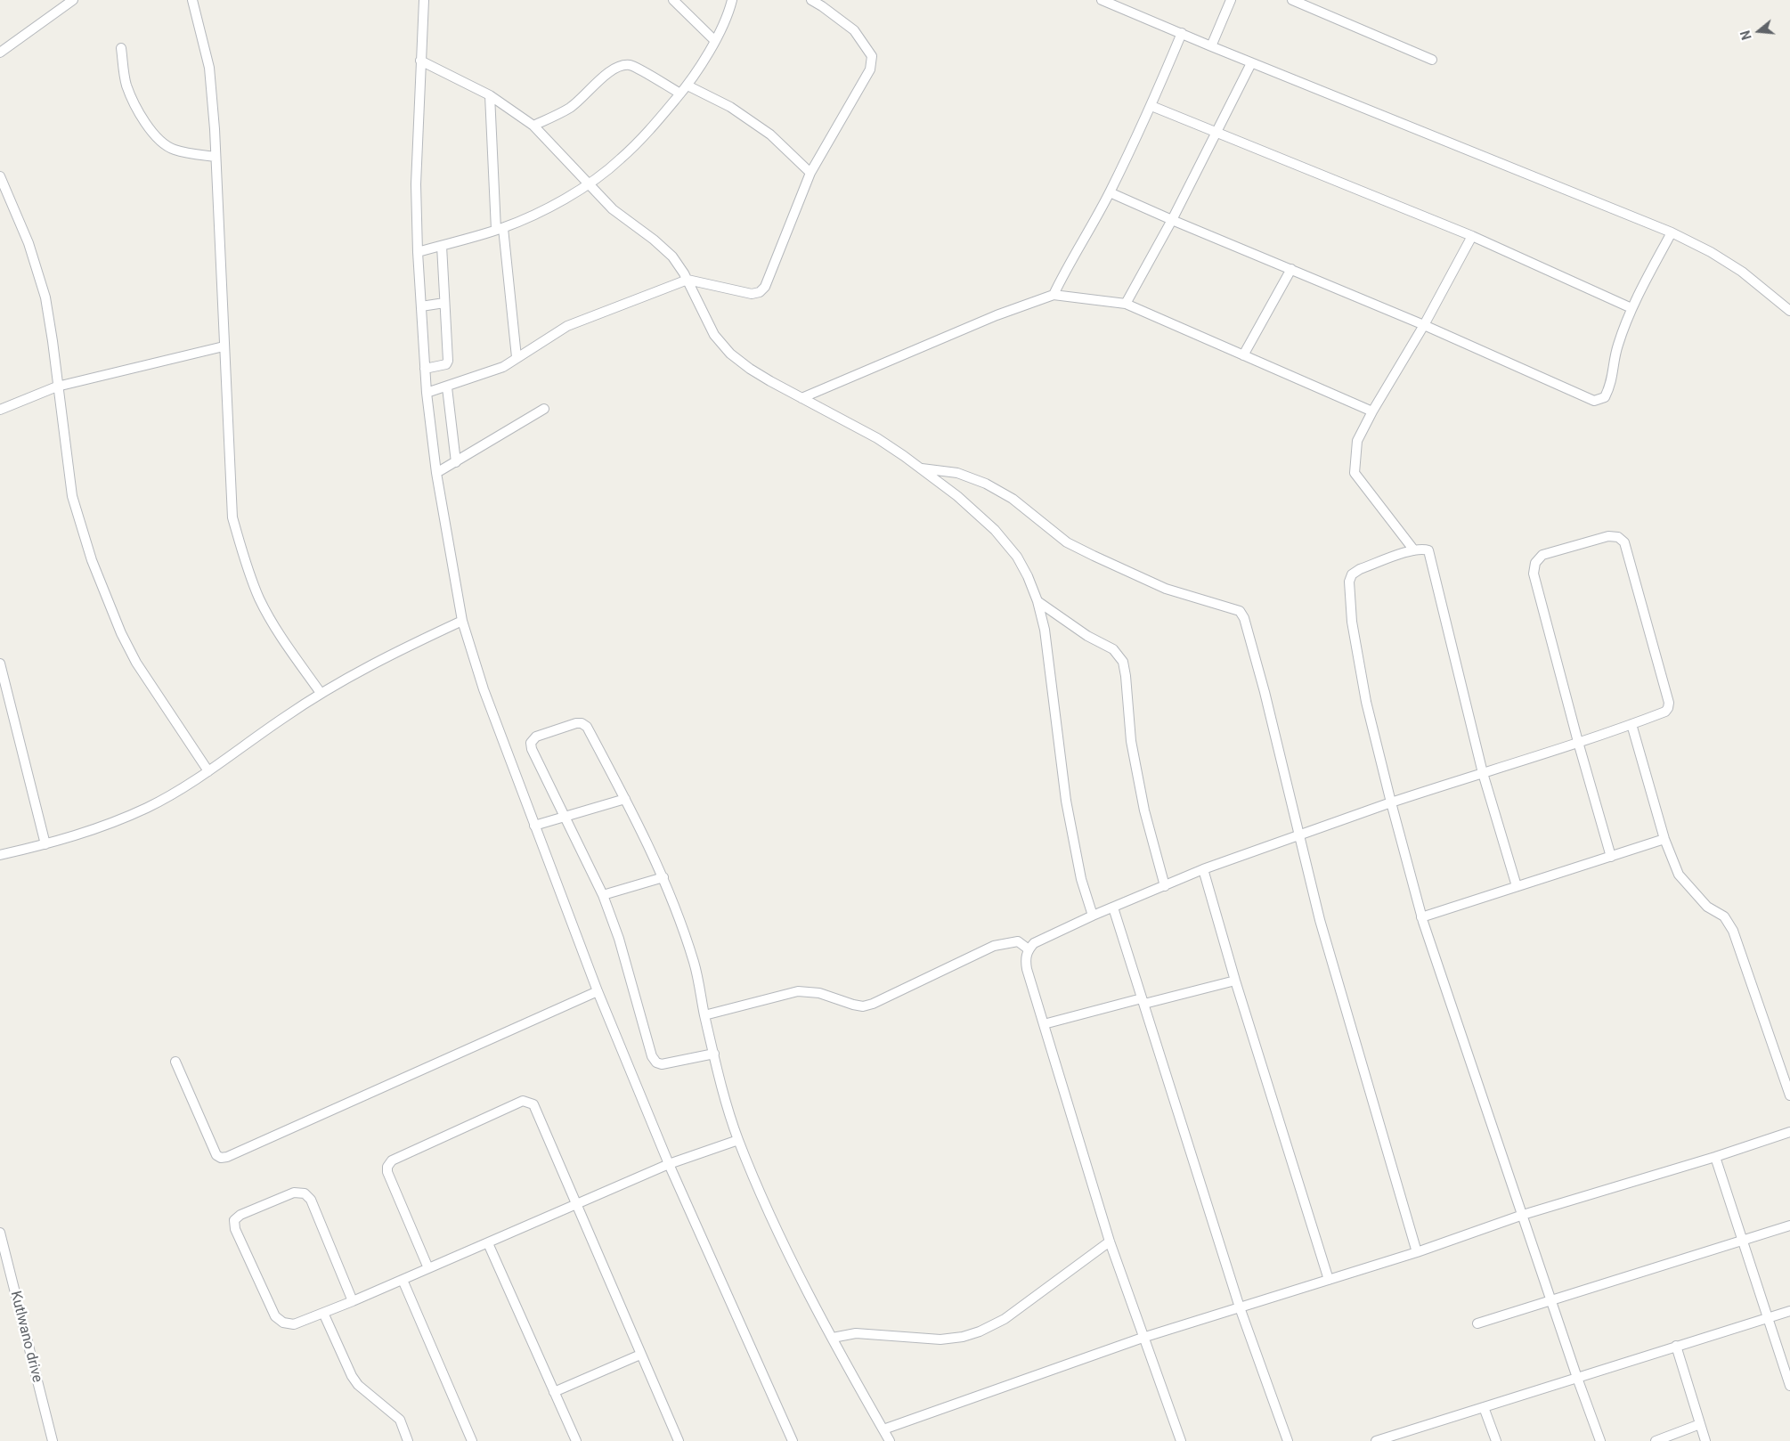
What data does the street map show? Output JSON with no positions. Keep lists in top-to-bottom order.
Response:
{
  "streets": {
    "street": ["Kutlwano drive"]
  },
  "north": "left"
}
